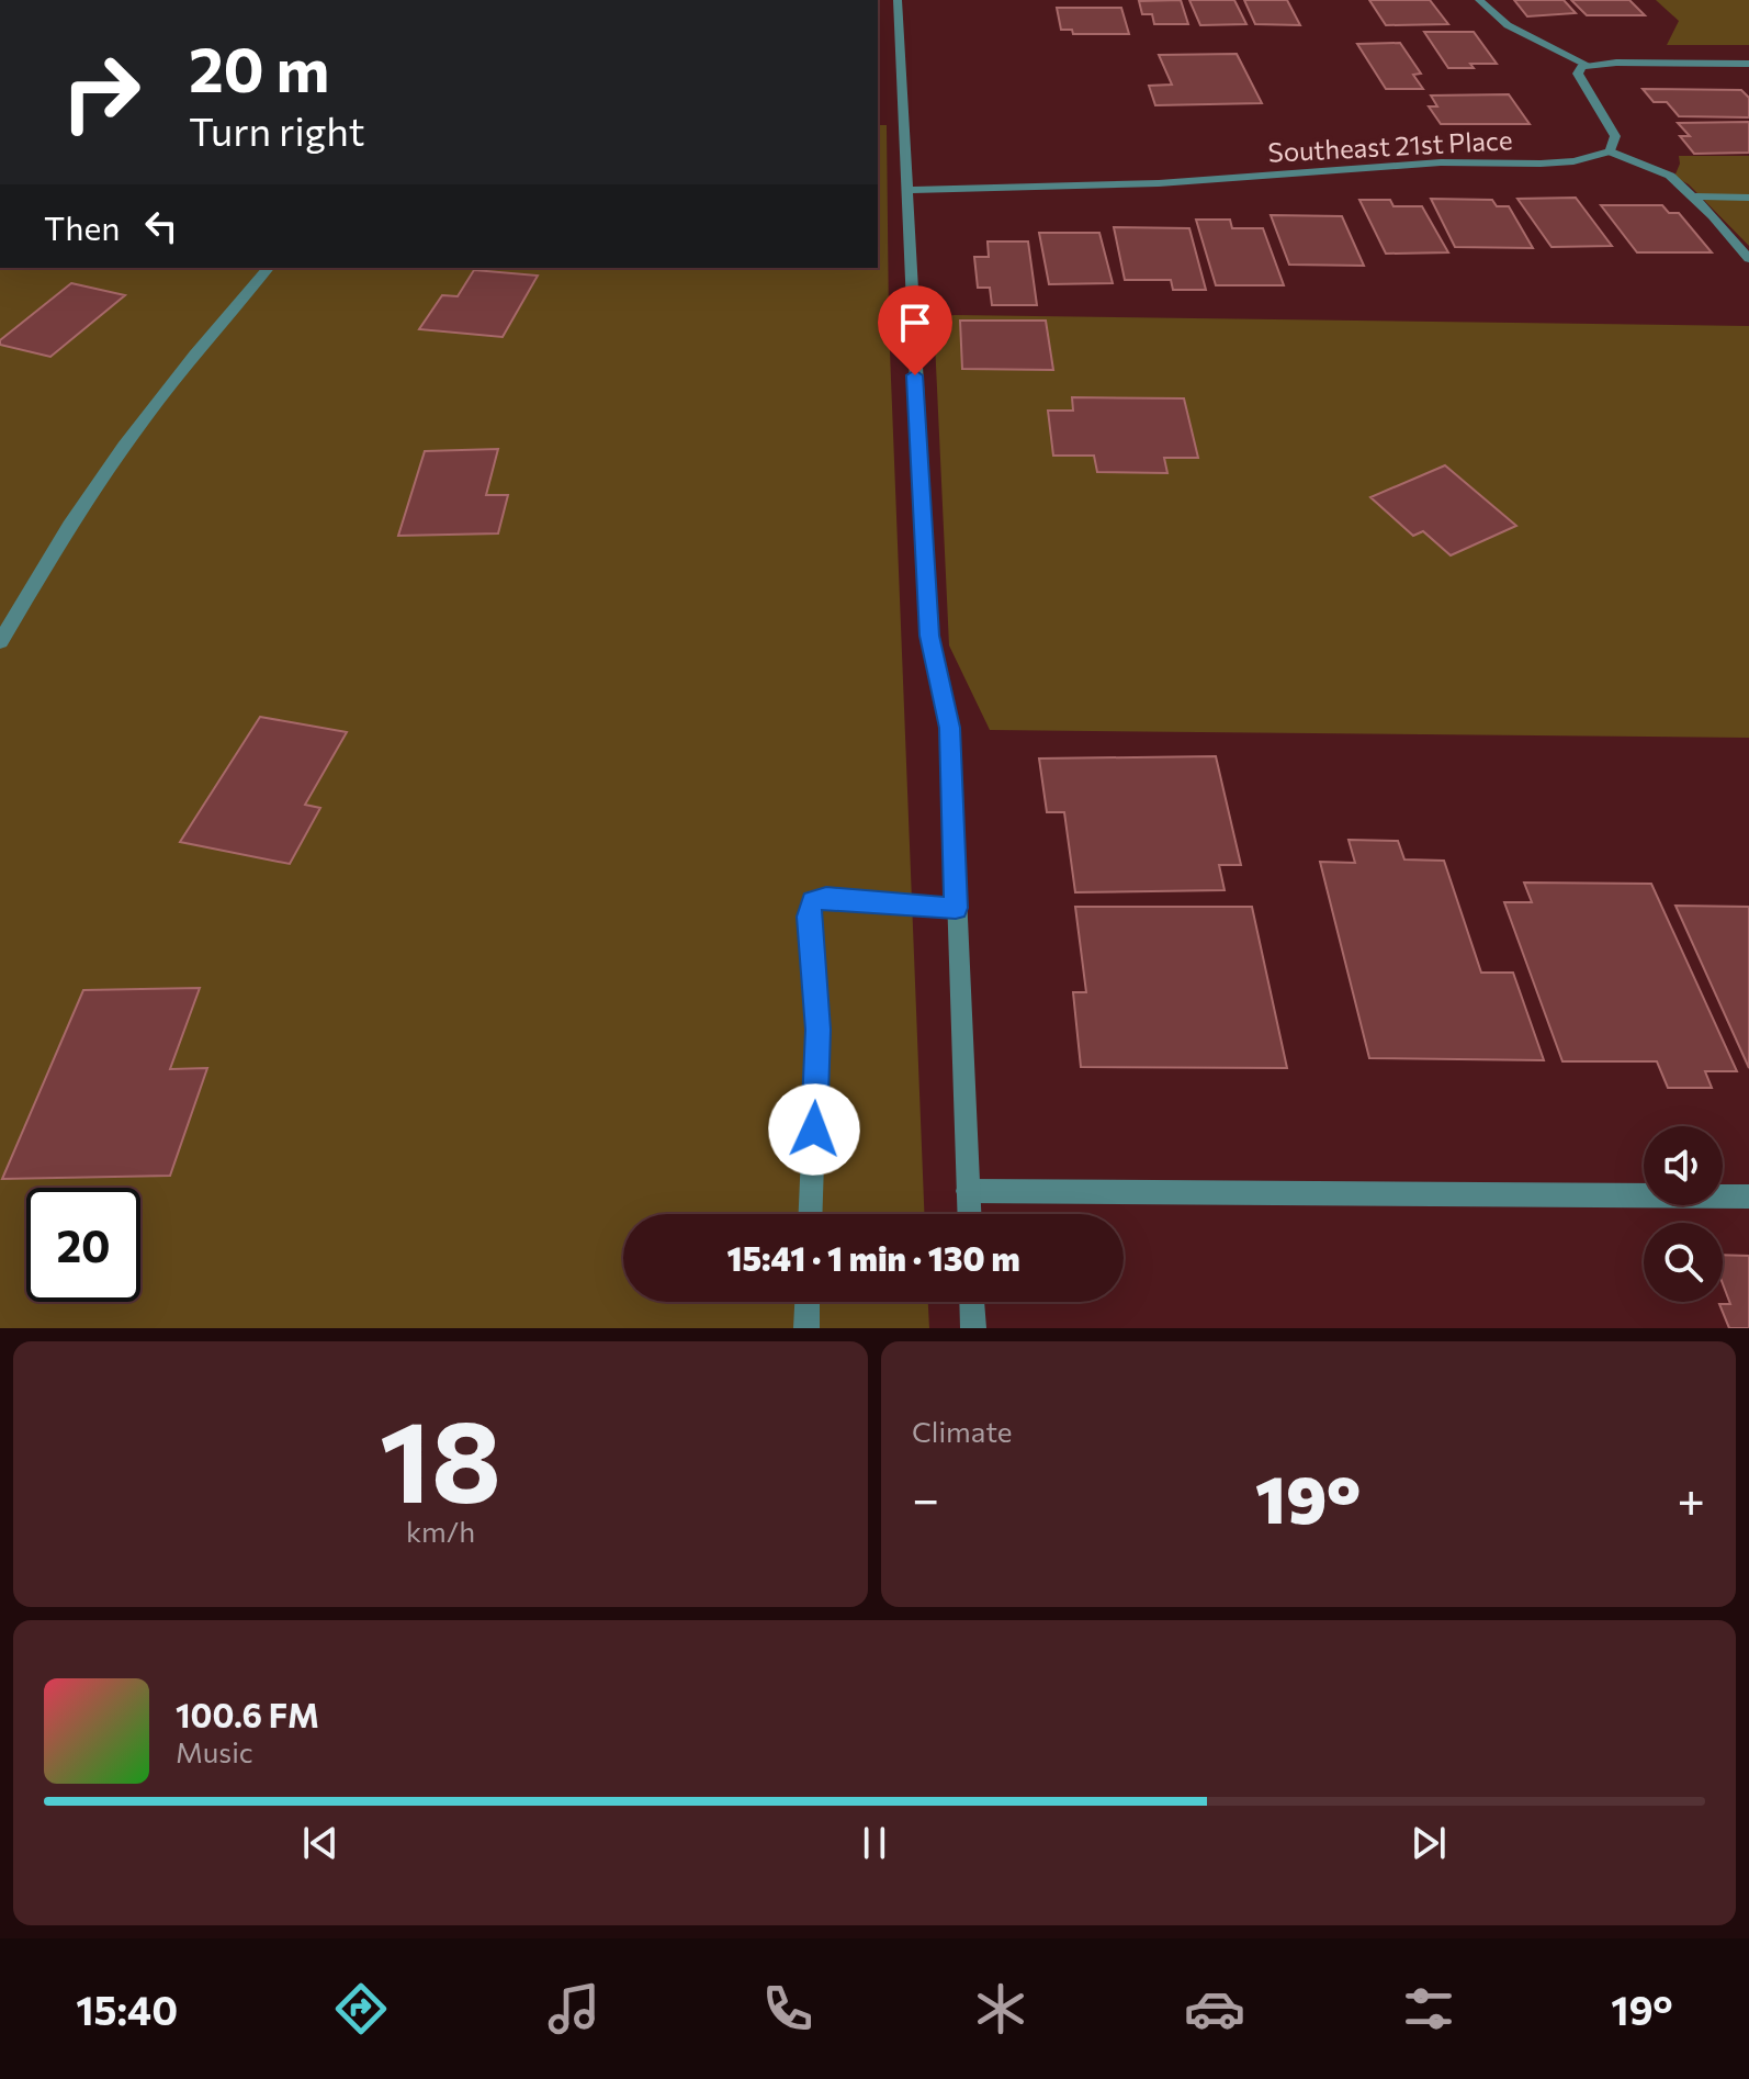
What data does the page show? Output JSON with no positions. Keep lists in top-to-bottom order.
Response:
{
  "streets": {
    "street": ["Southeast 21st Place"]
  },
  "page": {
    "turn": ["20 m", "Turn right"],
    "then": "Then",
    "limit": "20",
    "trip": "15:41 · 1 min · 130 m",
    "tile": [
      ["18", "km/h"],
      "Climate"
    ],
    "heat": ["−", "19°", "+"],
    "song": ["100.6 FM", "Music"],
    "tabs": ["15:40", "19°"]
  }
}
